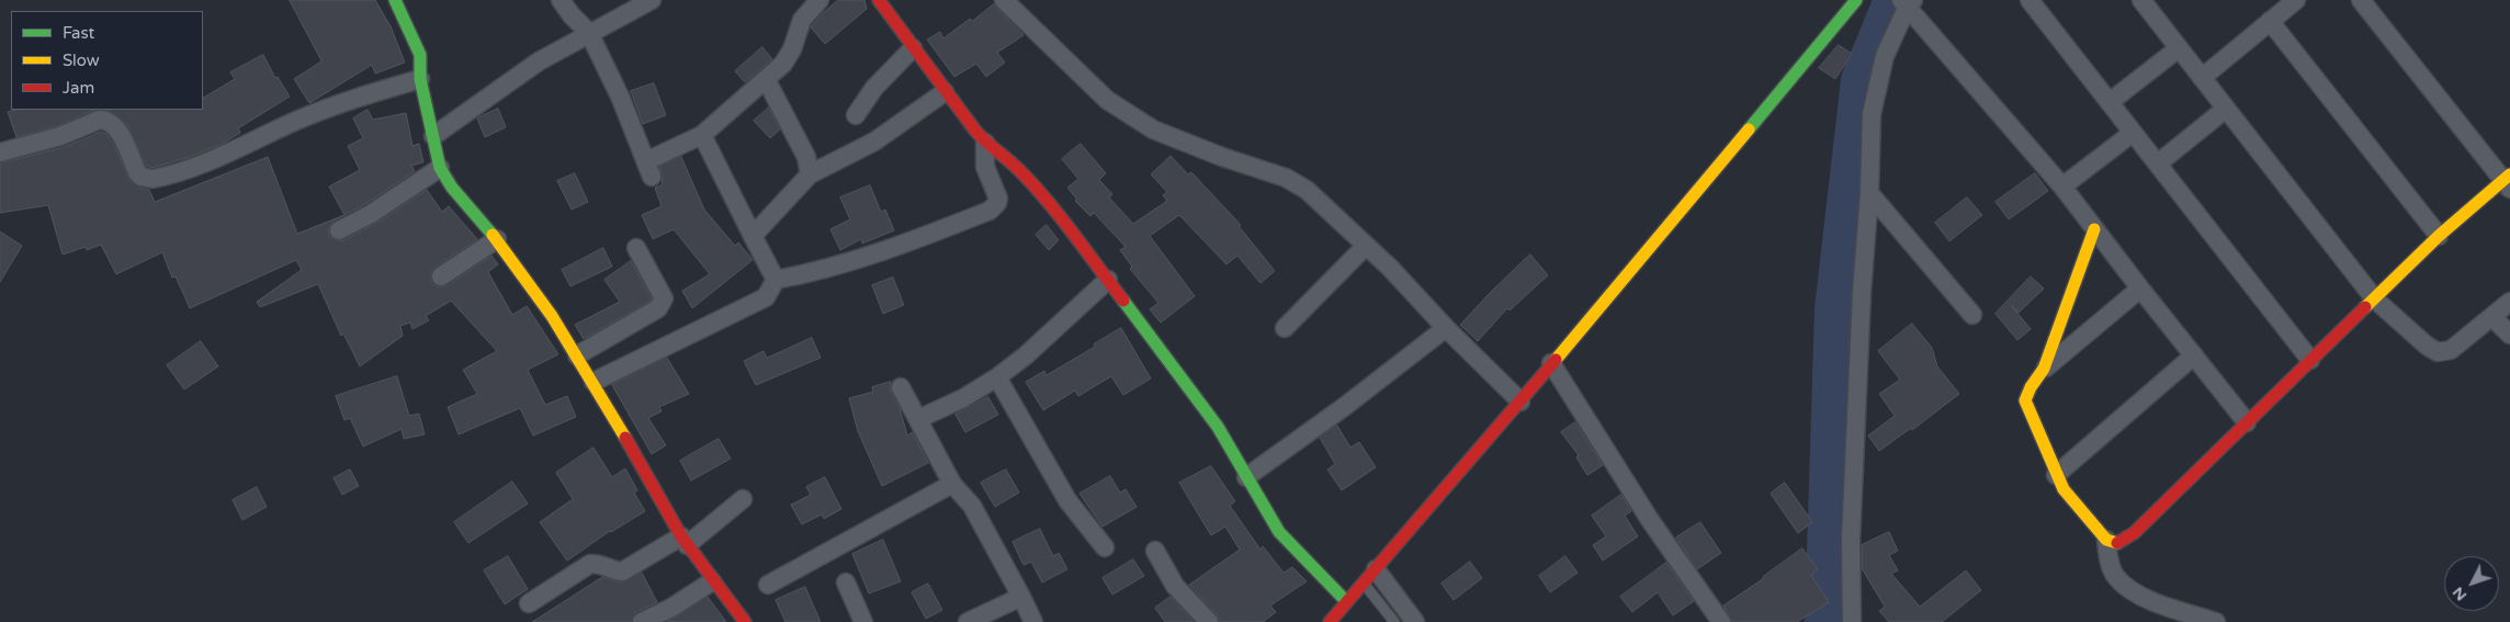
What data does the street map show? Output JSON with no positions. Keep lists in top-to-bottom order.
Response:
{
  "legend": ["Fast", "Slow", "Jam"],
  "north": "bottom left"
}
